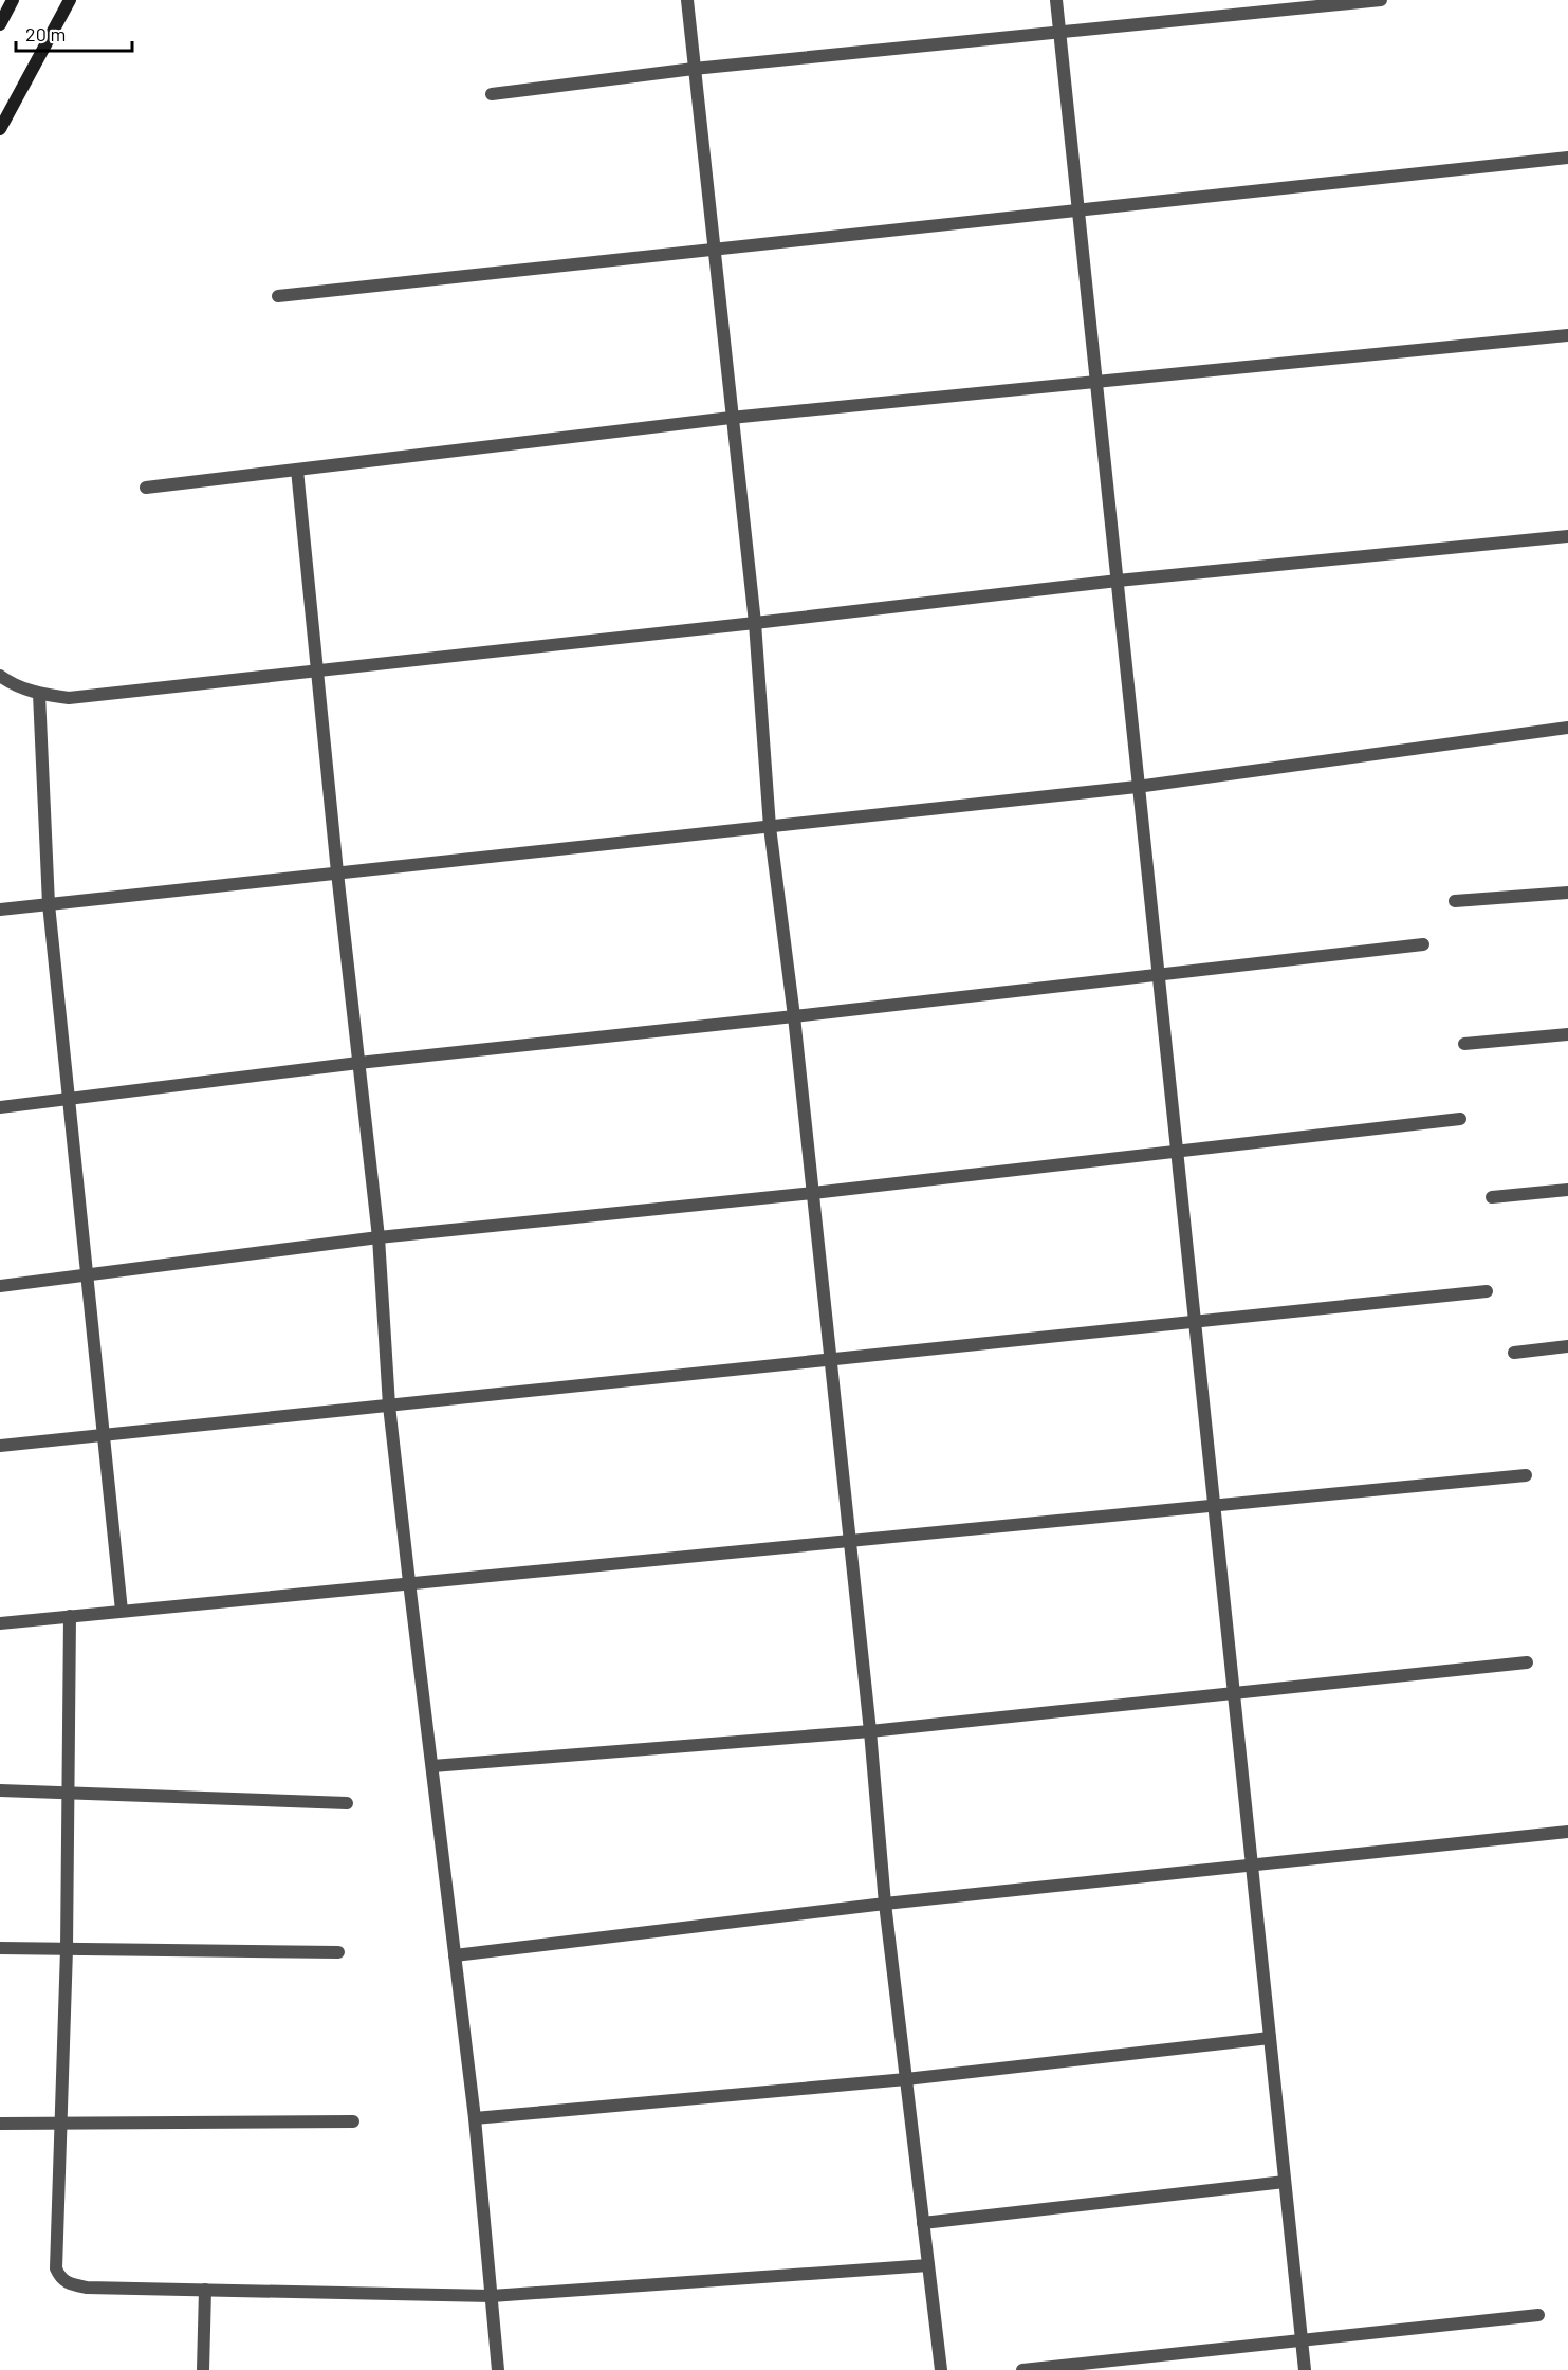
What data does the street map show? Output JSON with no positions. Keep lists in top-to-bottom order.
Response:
{
  "scale_bar": "20 m"
}
